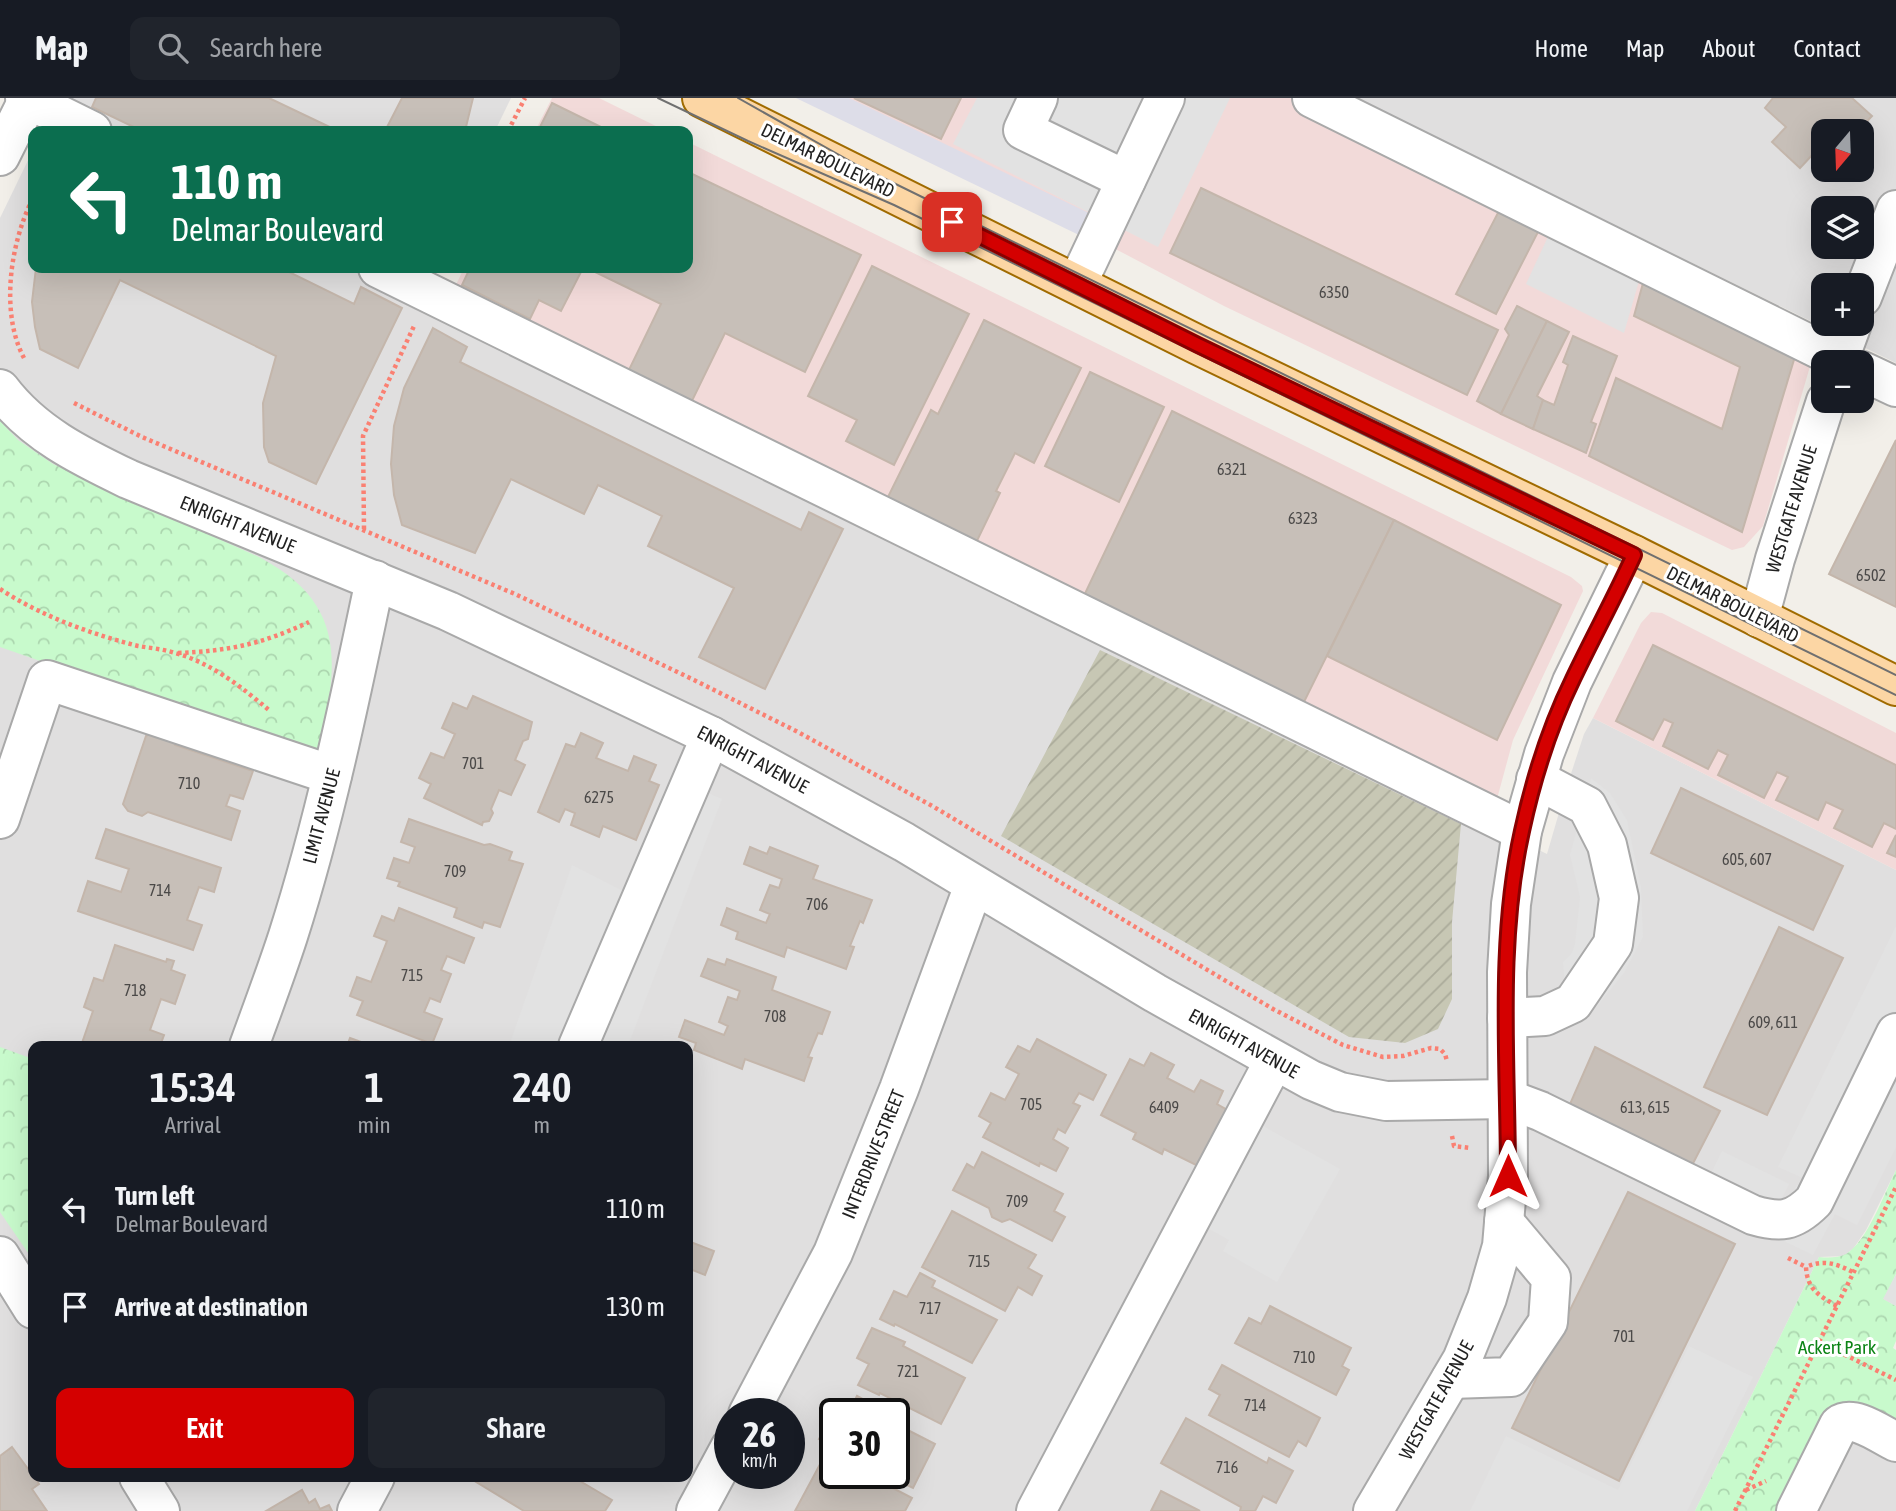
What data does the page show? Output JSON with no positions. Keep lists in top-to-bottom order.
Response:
{
  "streets": {
    "main road": ["DELMAR BOULEVARD"],
    "street": [
      "WESTGATE AVENUE",
      "ENRIGHT AVENUE",
      "LIMIT AVENUE",
      "INTERDRIVE STREET"
    ]
  },
  "crossings": [
    ["DELMAR BOULEVARD", "WESTGATE AVENUE"],
    ["WESTGATE AVENUE", "ENRIGHT AVENUE"],
    ["ENRIGHT AVENUE", "LIMIT AVENUE"],
    ["ENRIGHT AVENUE", "INTERDRIVE STREET"]
  ],
  "parks": ["Ackert Park"],
  "house_numbers": [
    "6350",
    "6321",
    "6323",
    "6502",
    "701",
    "710",
    "6275",
    "605, 607",
    "709",
    "714",
    "706",
    "715",
    "718",
    "708",
    "609, 611",
    "705",
    "6409",
    "613, 615",
    "709",
    "715",
    "717",
    "701",
    "710",
    "721",
    "714",
    "716"
  ],
  "north": "bottom",
  "page": {
    "header": "Map",
    "search": "Search here",
    "nav": [
      "Home",
      "Map",
      "About",
      "Contact"
    ],
    "map_buttons": ["+", "−"],
    "turn": ["110 m", "Delmar Boulevard"],
    "eta": [
      "15:34",
      "Arrival",
      "1",
      "min",
      "240",
      "m"
    ],
    "list": [
      {
        "name": "Turn left",
        "note": "Delmar Boulevard",
        "value": "110 m"
      },
      {
        "name": "Arrive at destination",
        "value": "130 m"
      }
    ],
    "buttons": ["Exit", "Share"],
    "speed": "26 km/h",
    "limit": "30"
  }
}
